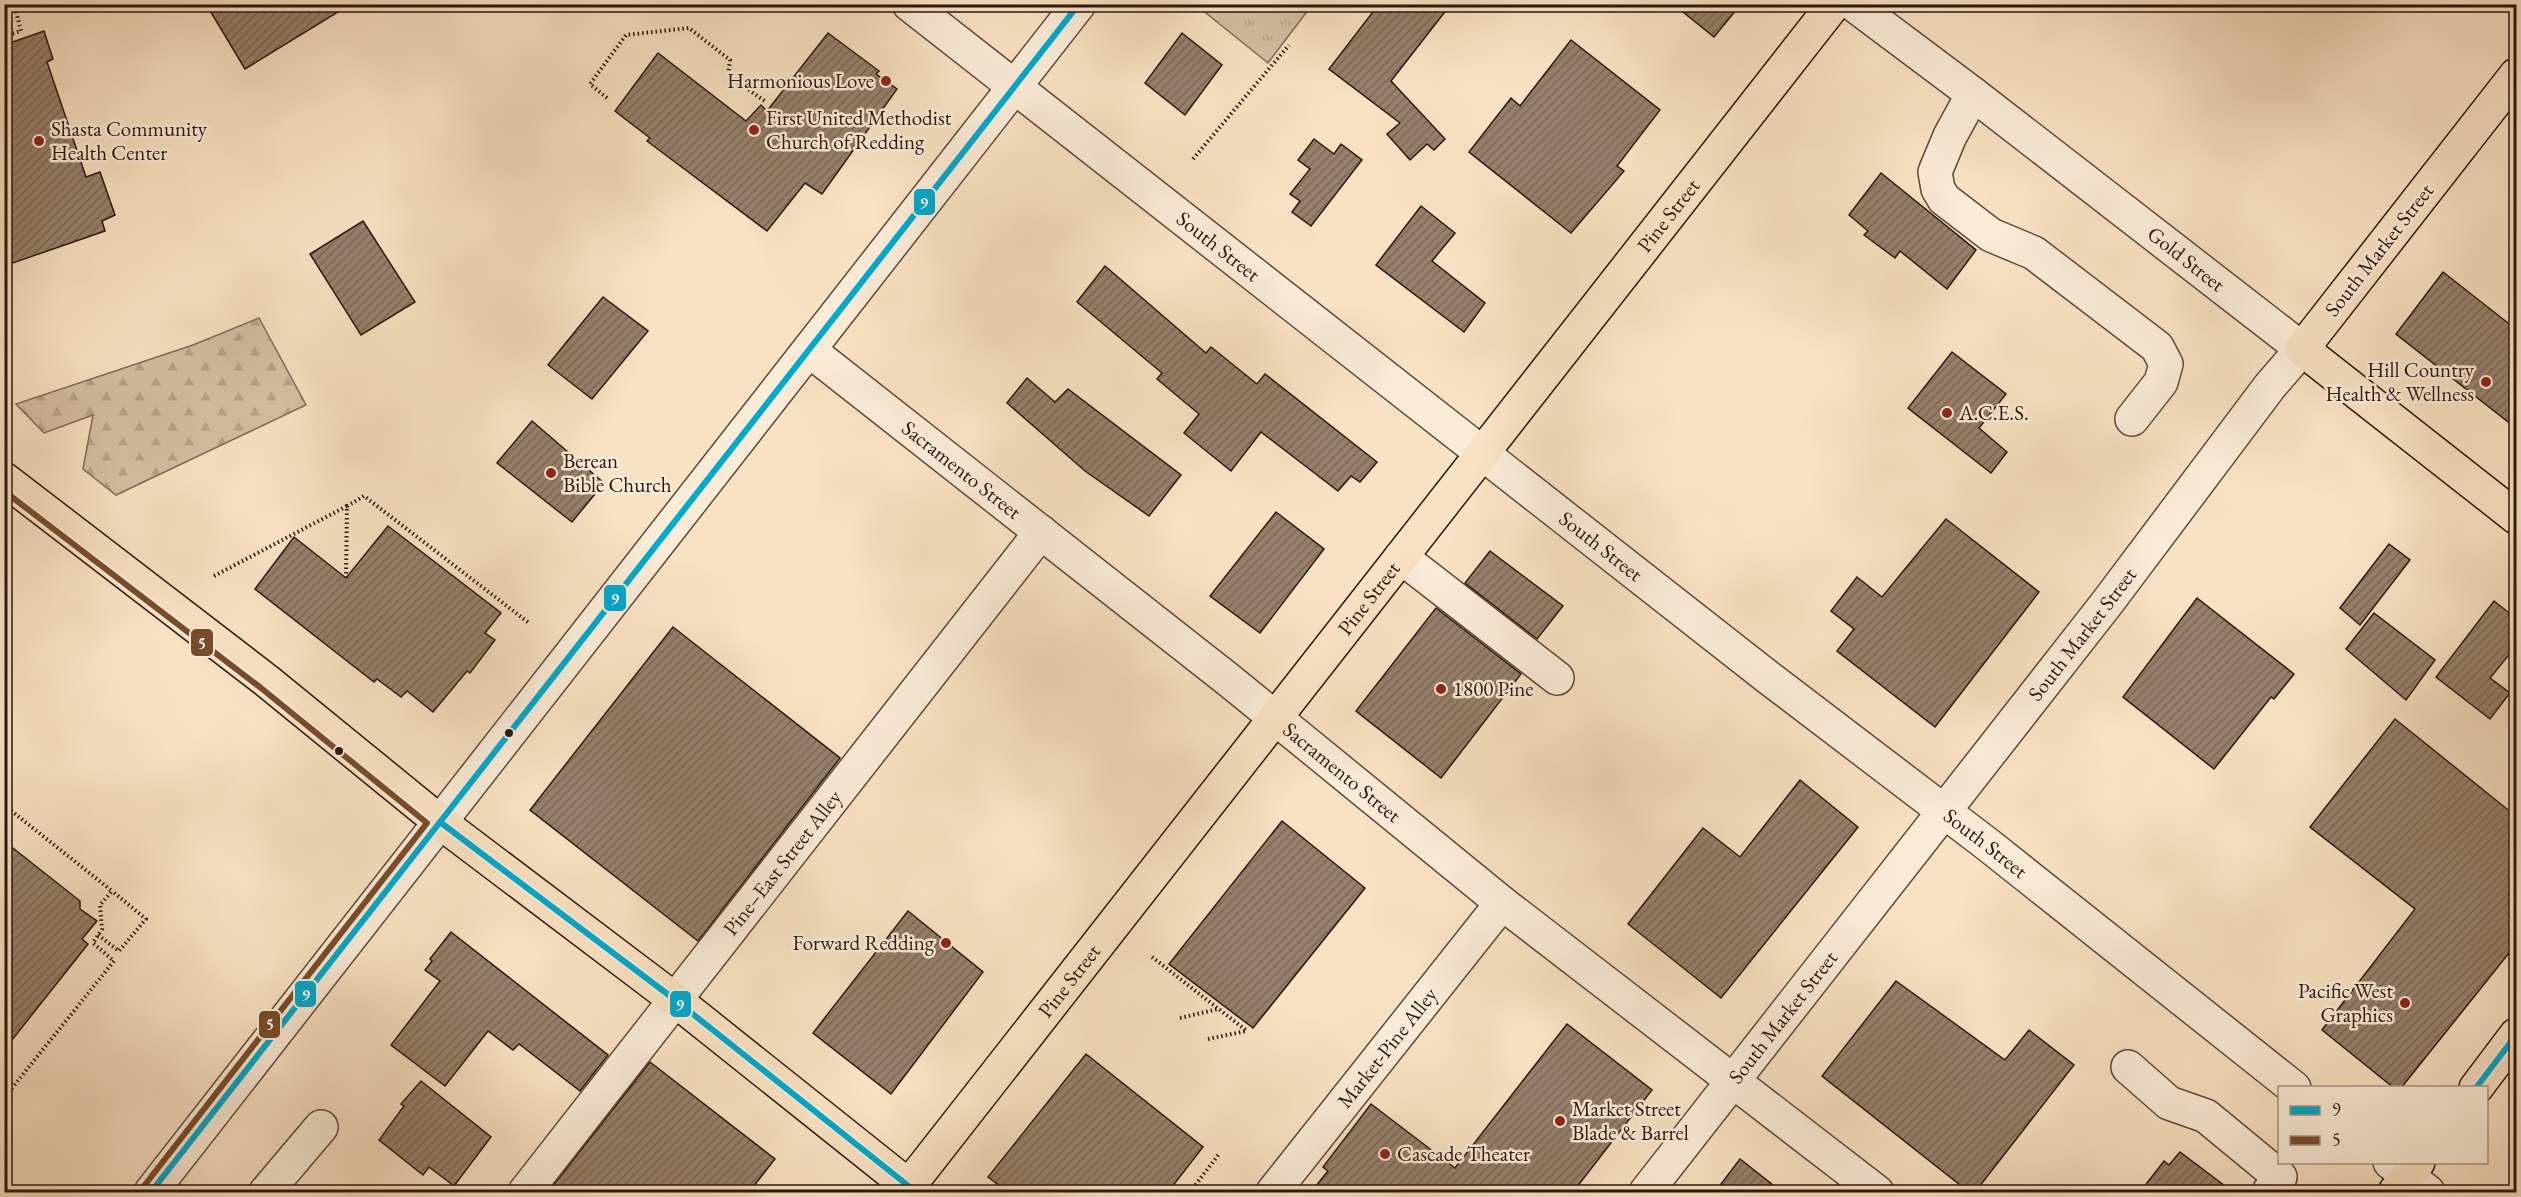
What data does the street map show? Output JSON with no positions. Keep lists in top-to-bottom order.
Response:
{
  "streets": {
    "main road": ["Pine Street", "South Market Street", "Gold Street"],
    "street": [
      "South Street",
      "Sacramento Street",
      "Pine–East Street Alley",
      "Market-Pine Alley"
    ]
  },
  "crossings": [
    ["Pine Street", "South Street"],
    ["Pine Street", "Sacramento Street"],
    ["South Street", "South Market Street"],
    ["South Market Street", "Gold Street"],
    ["South Market Street", "Sacramento Street"],
    ["Sacramento Street", "Pine–East Street Alley"],
    ["Sacramento Street", "Market-Pine Alley"]
  ],
  "places": [
    "Harmonious Love",
    "First United Methodist Church of Redding",
    "Shasta Community Health Center",
    "Hill Country Health & Wellness",
    "A.C.E.S.",
    "Berean Bible Church",
    "1800 Pine",
    "Forward Redding",
    "Pacific West Graphics",
    "Market Street Blade & Barrel",
    "Cascade Theater"
  ],
  "lines": ["transit line 9", "transit line 5"],
  "legend": ["9", "5"]
}
